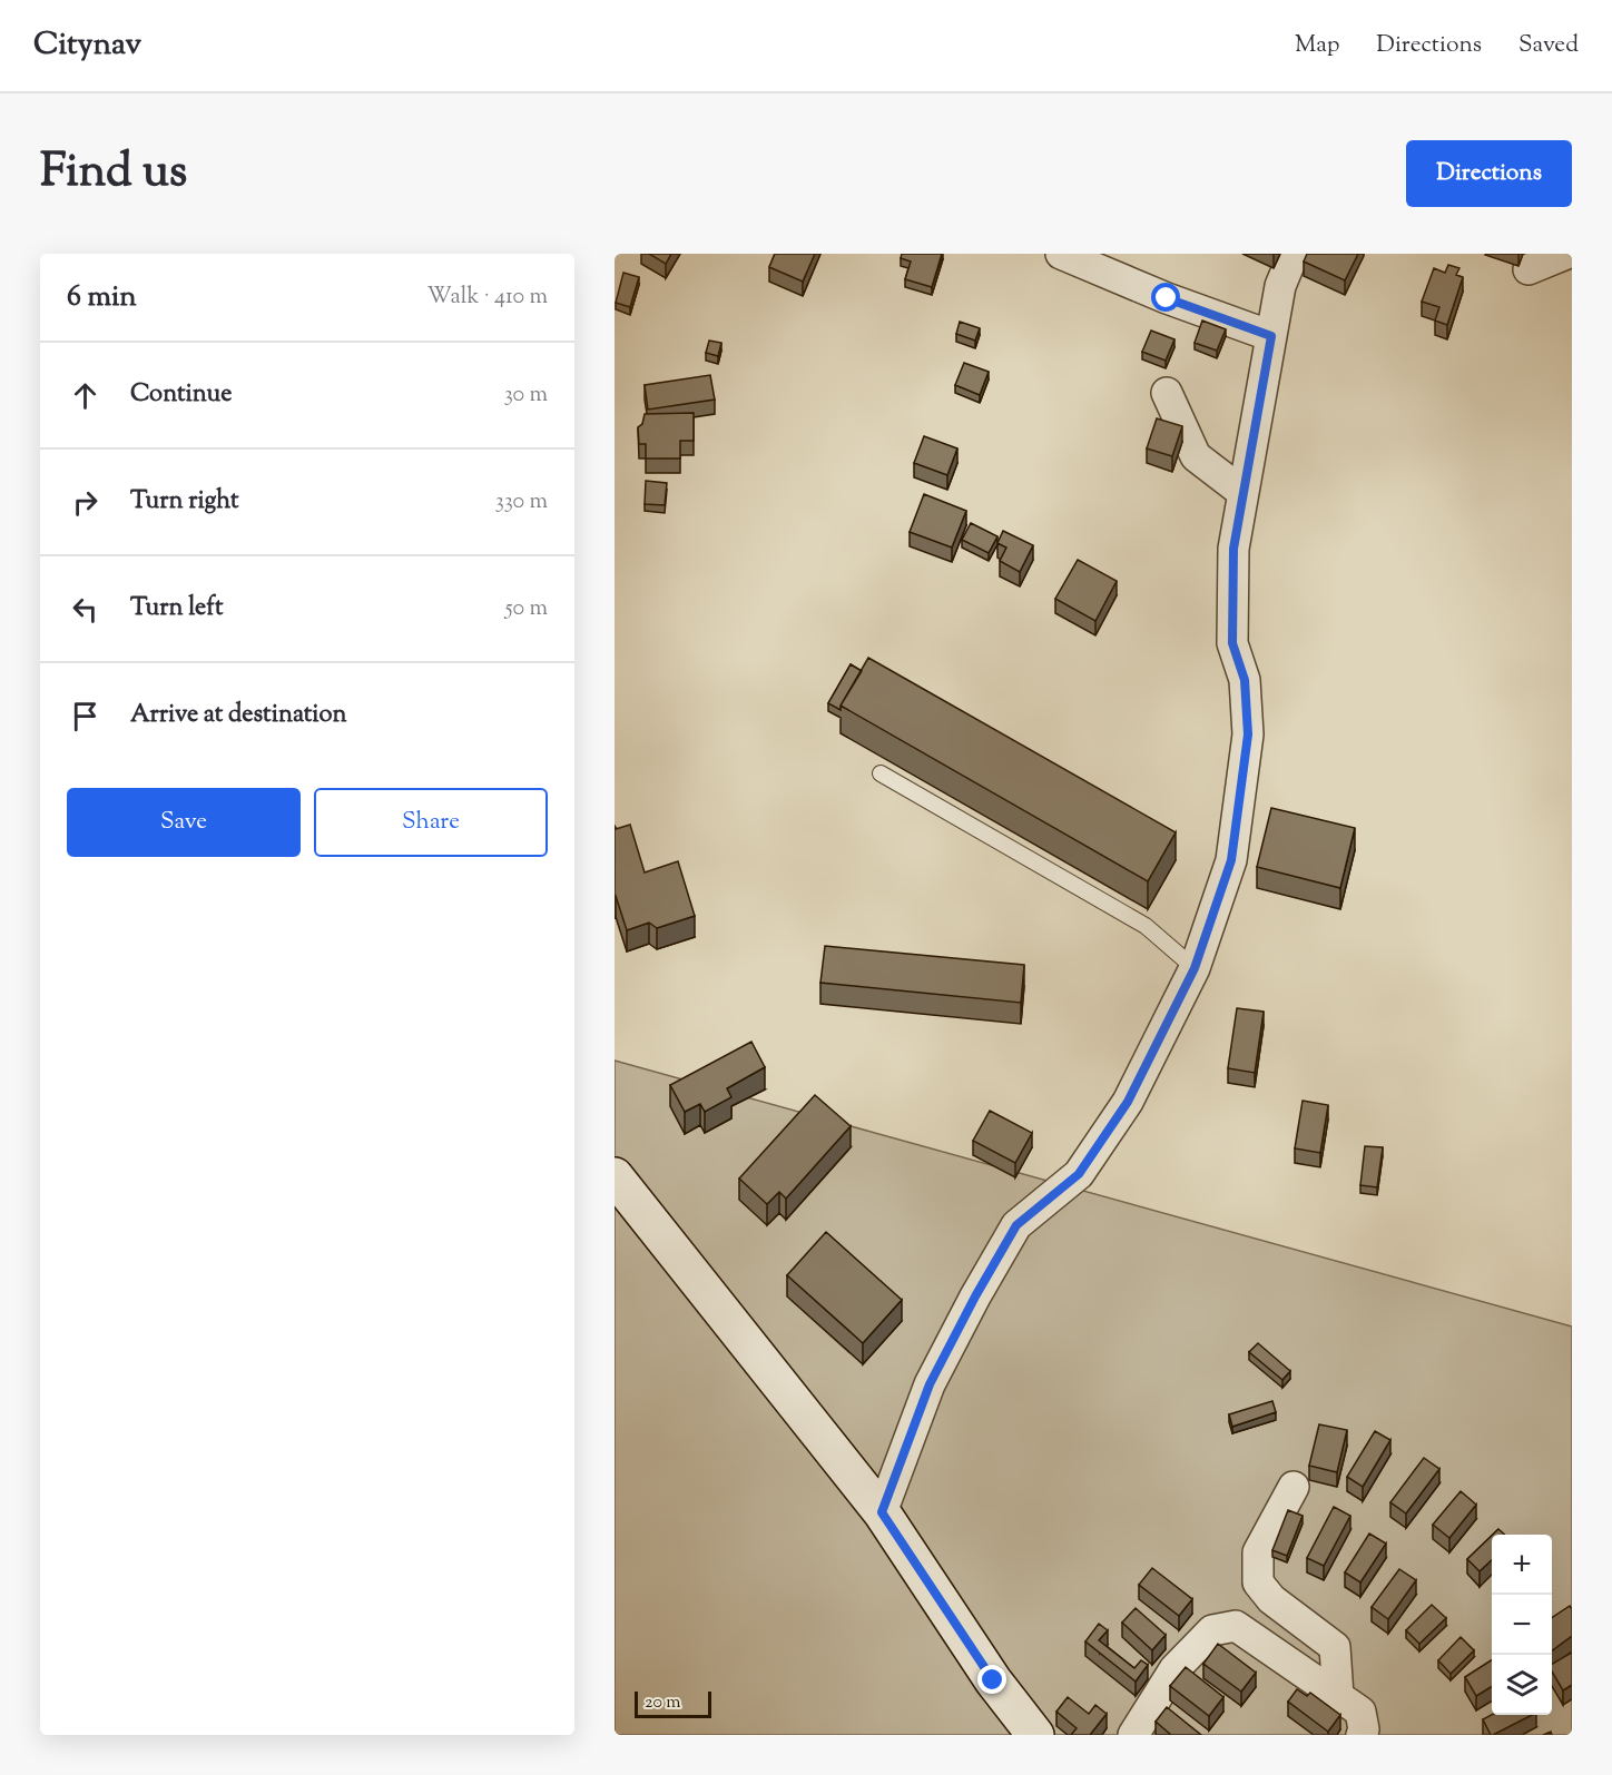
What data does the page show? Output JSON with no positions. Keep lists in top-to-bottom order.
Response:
{
  "scale_bar": "20 m",
  "page": {
    "header": "Citynav",
    "nav": ["Map", "Directions", "Saved"],
    "title": "Find us",
    "buttons": [
      "Directions",
      ["Save", "Share"]
    ],
    "heading": ["6 min", "Walk · 410 m"],
    "list": [
      ["Continue", "30 m"],
      ["Turn right", "330 m"],
      ["Turn left", "50 m"],
      "Arrive at destination"
    ],
    "map_buttons": ["+", "−"],
    "scale": "20 m"
  }
}
